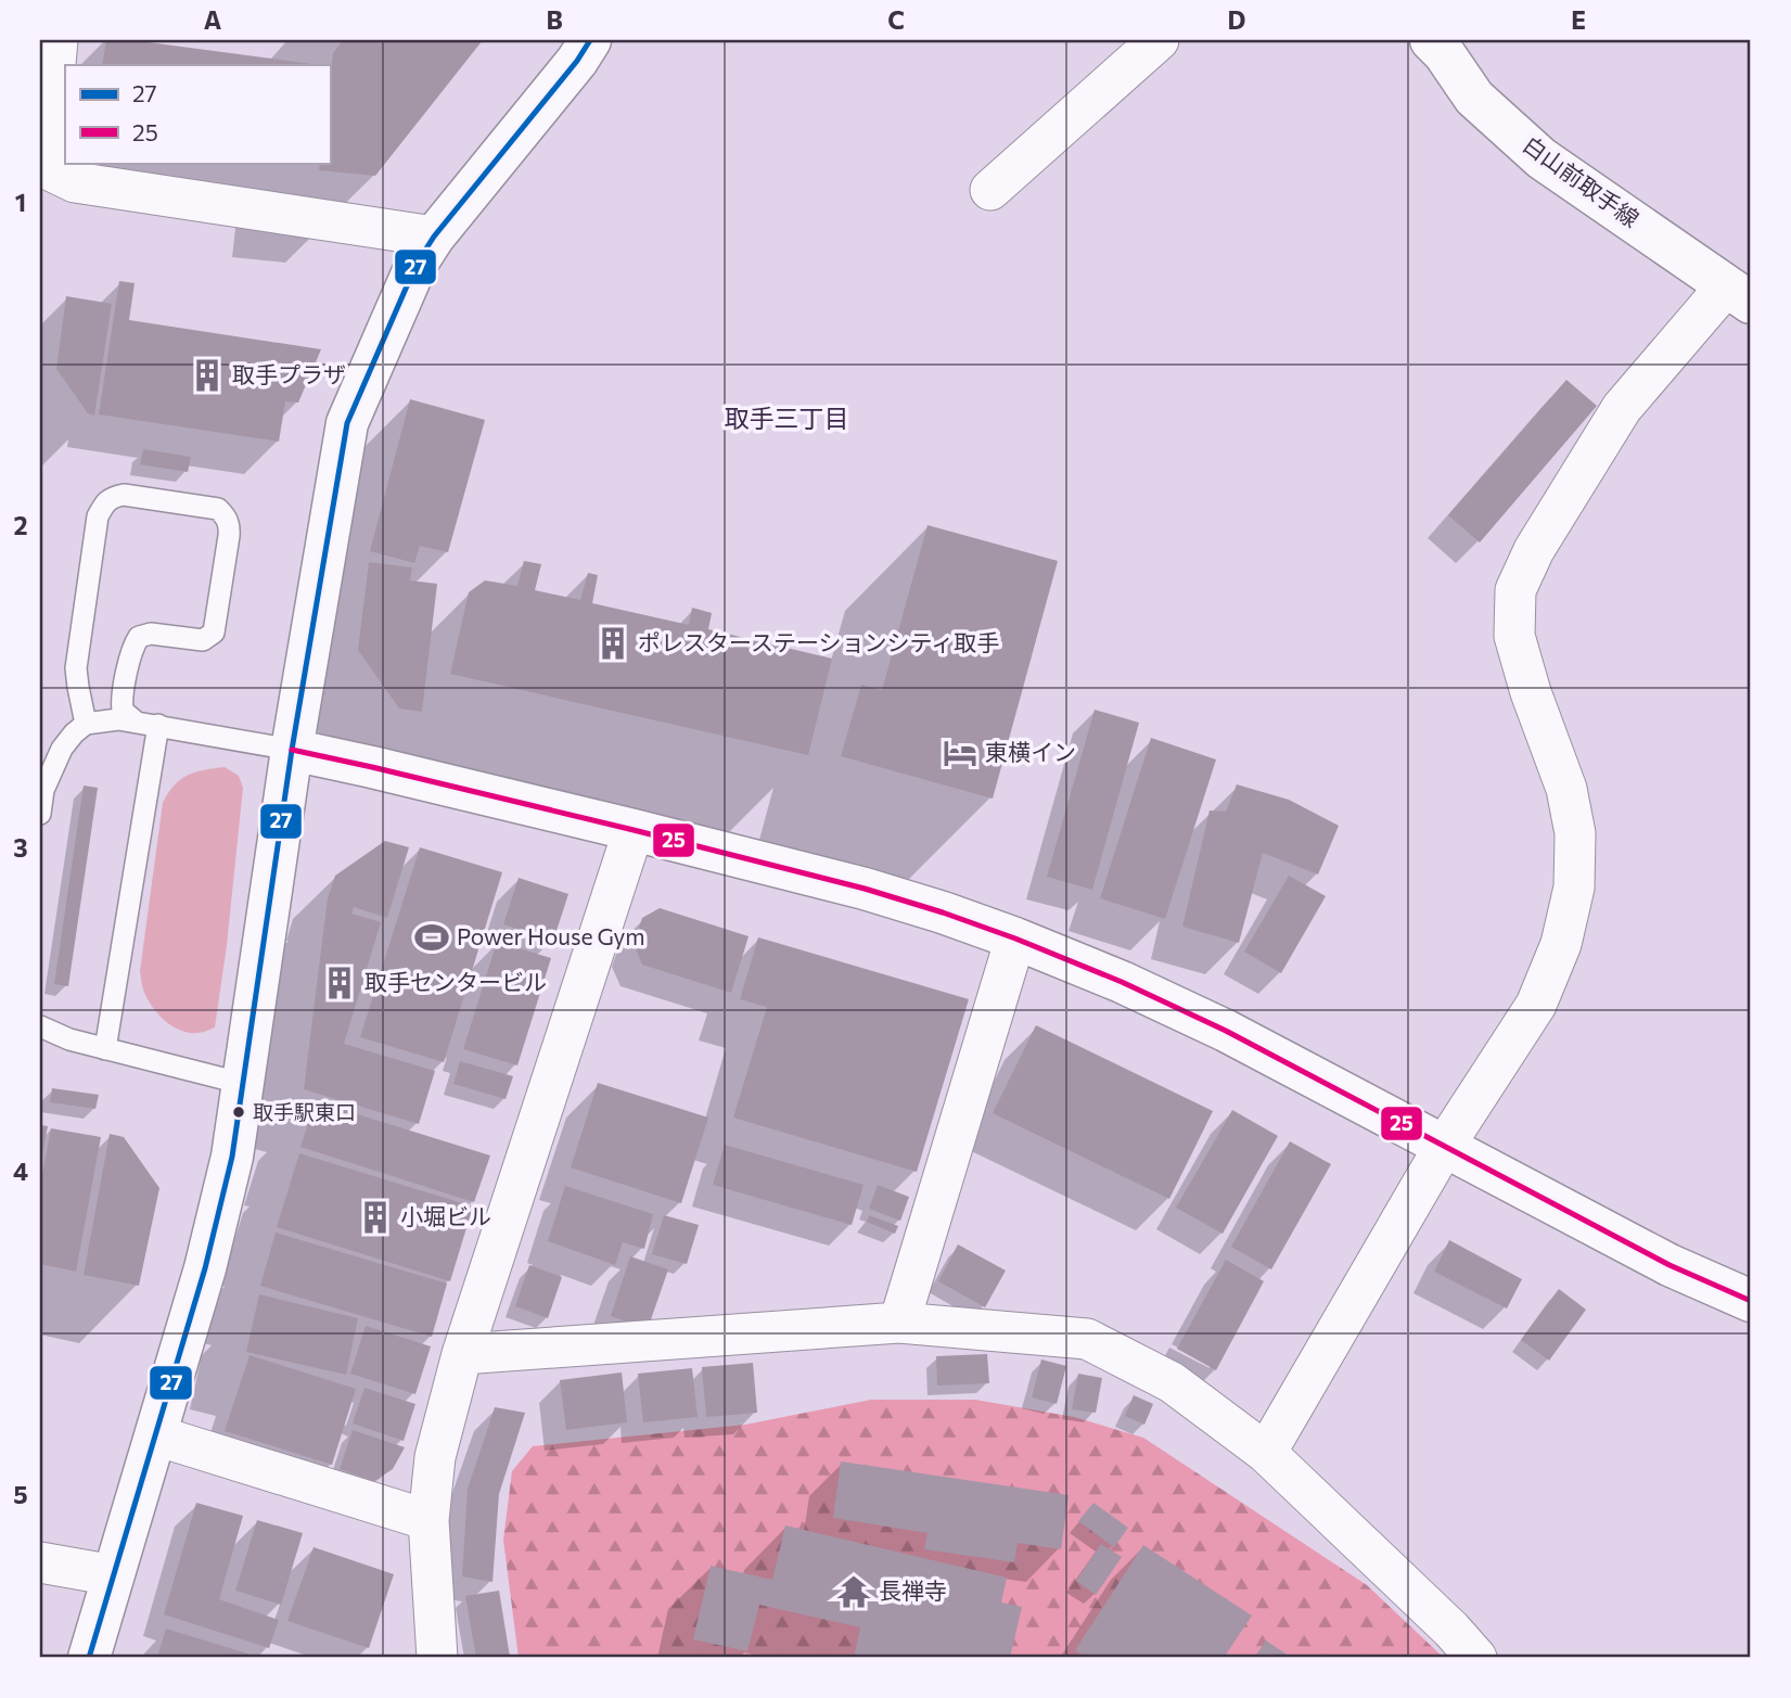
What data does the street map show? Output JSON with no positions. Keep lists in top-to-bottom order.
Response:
{
  "streets": {
    "street": ["白山前取手線"]
  },
  "districts": ["取手三丁目"],
  "places": {
    "building": [
      "取手プラザ",
      "ポレスターステーションシティ取手",
      "取手センタービル",
      "小堀ビル"
    ],
    "hotel": ["東横イン"],
    "sports": ["Power House Gym"],
    "other": ["取手駅東口"],
    "temple": ["長禅寺"]
  },
  "lines": ["transit line 27", "transit line 25"],
  "legend": ["27", "25"],
  "grid": {
    "columns": [
      "A",
      "B",
      "C",
      "D",
      "E"
    ],
    "rows": [
      "1",
      "2",
      "3",
      "4",
      "5"
    ]
  }
}
